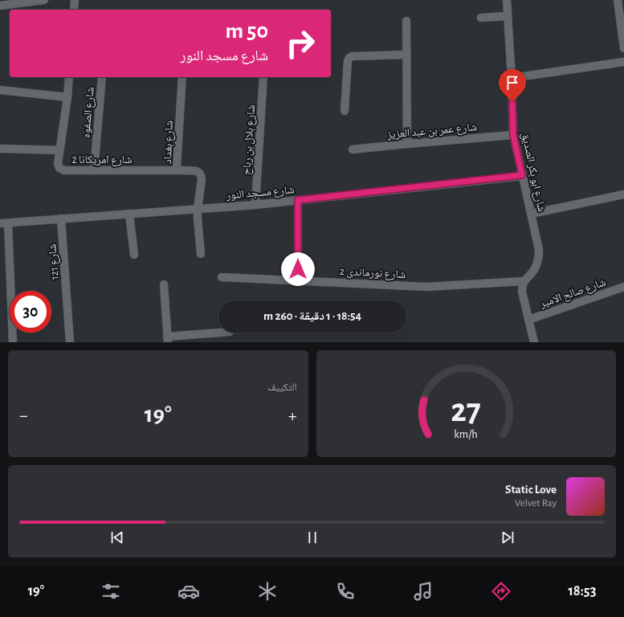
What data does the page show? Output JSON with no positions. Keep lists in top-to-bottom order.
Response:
{
  "streets": {
    "street": [
      "شارع الصفوه",
      "شارع عمر بن عبد العزيز",
      "شارع بلال بن رباح",
      "شارع بغداد",
      "شارع امريكانا 2",
      "شارع ابو بكر الصديق",
      "شارع مسجد النور",
      "شارع 121",
      "شارع نورماندى 2",
      "شارع صالح الامير"
    ]
  },
  "crossings": [
    ["شارع الصفوه", "شارع امريكانا 2"],
    ["شارع عمر بن عبد العزيز", "شارع ابو بكر الصديق"],
    ["شارع بلال بن رباح", "شارع مسجد النور"],
    ["شارع بغداد", "شارع امريكانا 2"],
    ["شارع بغداد", "شارع مسجد النور"],
    ["شارع ابو بكر الصديق", "شارع مسجد النور"],
    ["شارع ابو بكر الصديق", "شارع نورماندى 2"],
    ["شارع مسجد النور", "شارع 121"]
  ],
  "page": {
    "turn": ["50 m", "شارع مسجد النور"],
    "limit": "30",
    "trip": "18:54 · 1 دقيقة · 260 m",
    "tile": "التكييف",
    "heat": ["−", "19°", "+"],
    "song": ["Static Love", "Velvet Ray"],
    "tabs": ["18:53", "19°"],
    "gauge": ["27", "km/h"]
  }
}
